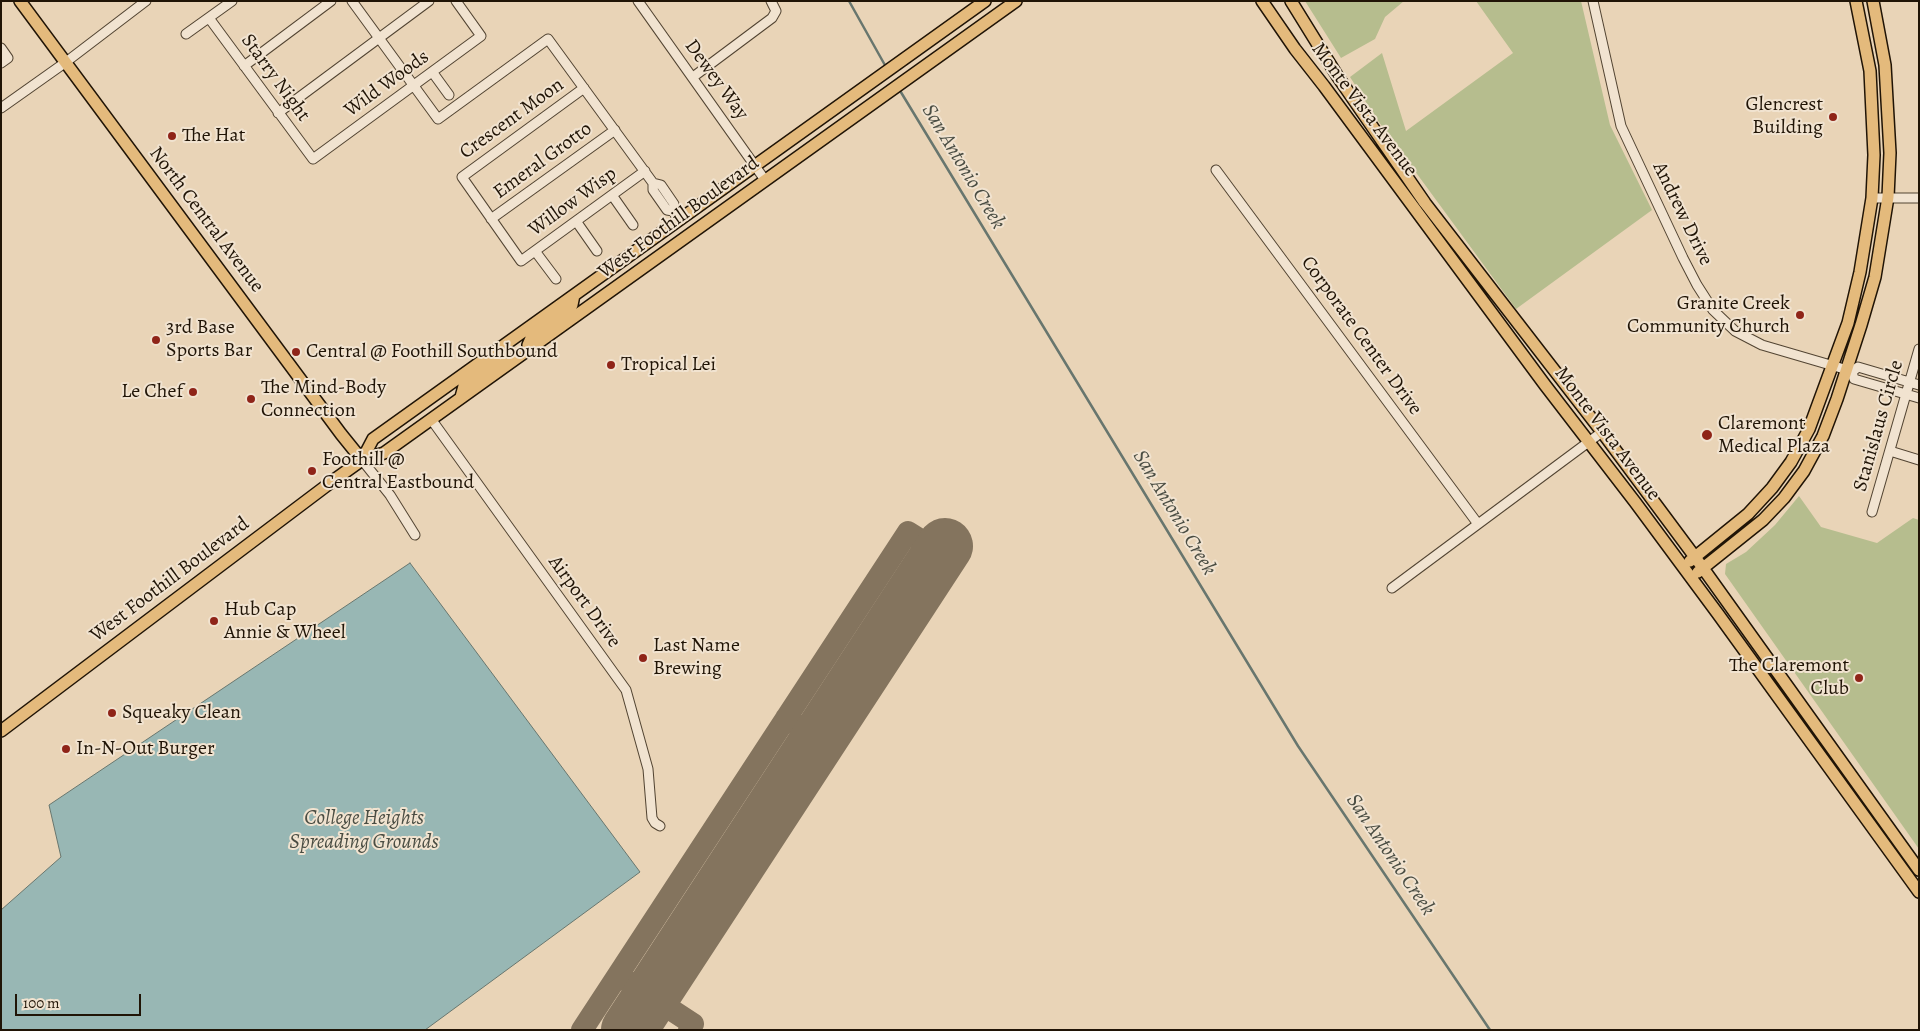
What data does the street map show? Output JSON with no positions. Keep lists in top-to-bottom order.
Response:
{
  "streets": {
    "main road": ["Monte Vista Avenue", "West Foothill Boulevard", "North Central Avenue"],
    "street": [
      "Starry Night",
      "Dewey Way",
      "Wild Woods",
      "Crescent Moon",
      "Emeral Grotto",
      "Willow Wisp",
      "Andrew Drive",
      "Corporate Center Drive",
      "Stanislaus Circle",
      "Airport Drive"
    ]
  },
  "crossings": [
    ["Starry Night", "Wild Woods"],
    ["Dewey Way", "West Foothill Boulevard"],
    ["Crescent Moon", "Emeral Grotto"],
    ["Crescent Moon", "Willow Wisp"],
    ["Emeral Grotto", "Willow Wisp"],
    ["West Foothill Boulevard", "North Central Avenue"],
    ["West Foothill Boulevard", "Airport Drive"]
  ],
  "water": ["San Antonio Creek", "College Heights Spreading Grounds"],
  "places": [
    "Glencrest Building",
    "The Hat",
    "Granite Creek Community Church",
    "3rd Base Sports Bar",
    "Central @ Foothill Southbound",
    "Tropical Lei",
    "Le Chef",
    "The Mind-Body Connection",
    "Claremont Medical Plaza",
    "Foothill @ Central Eastbound",
    "Hub Cap Annie & Wheel",
    "Last Name Brewing",
    "The Claremont Club",
    "Squeaky Clean",
    "In-N-Out Burger"
  ],
  "scale_bar": "100 m"
}
